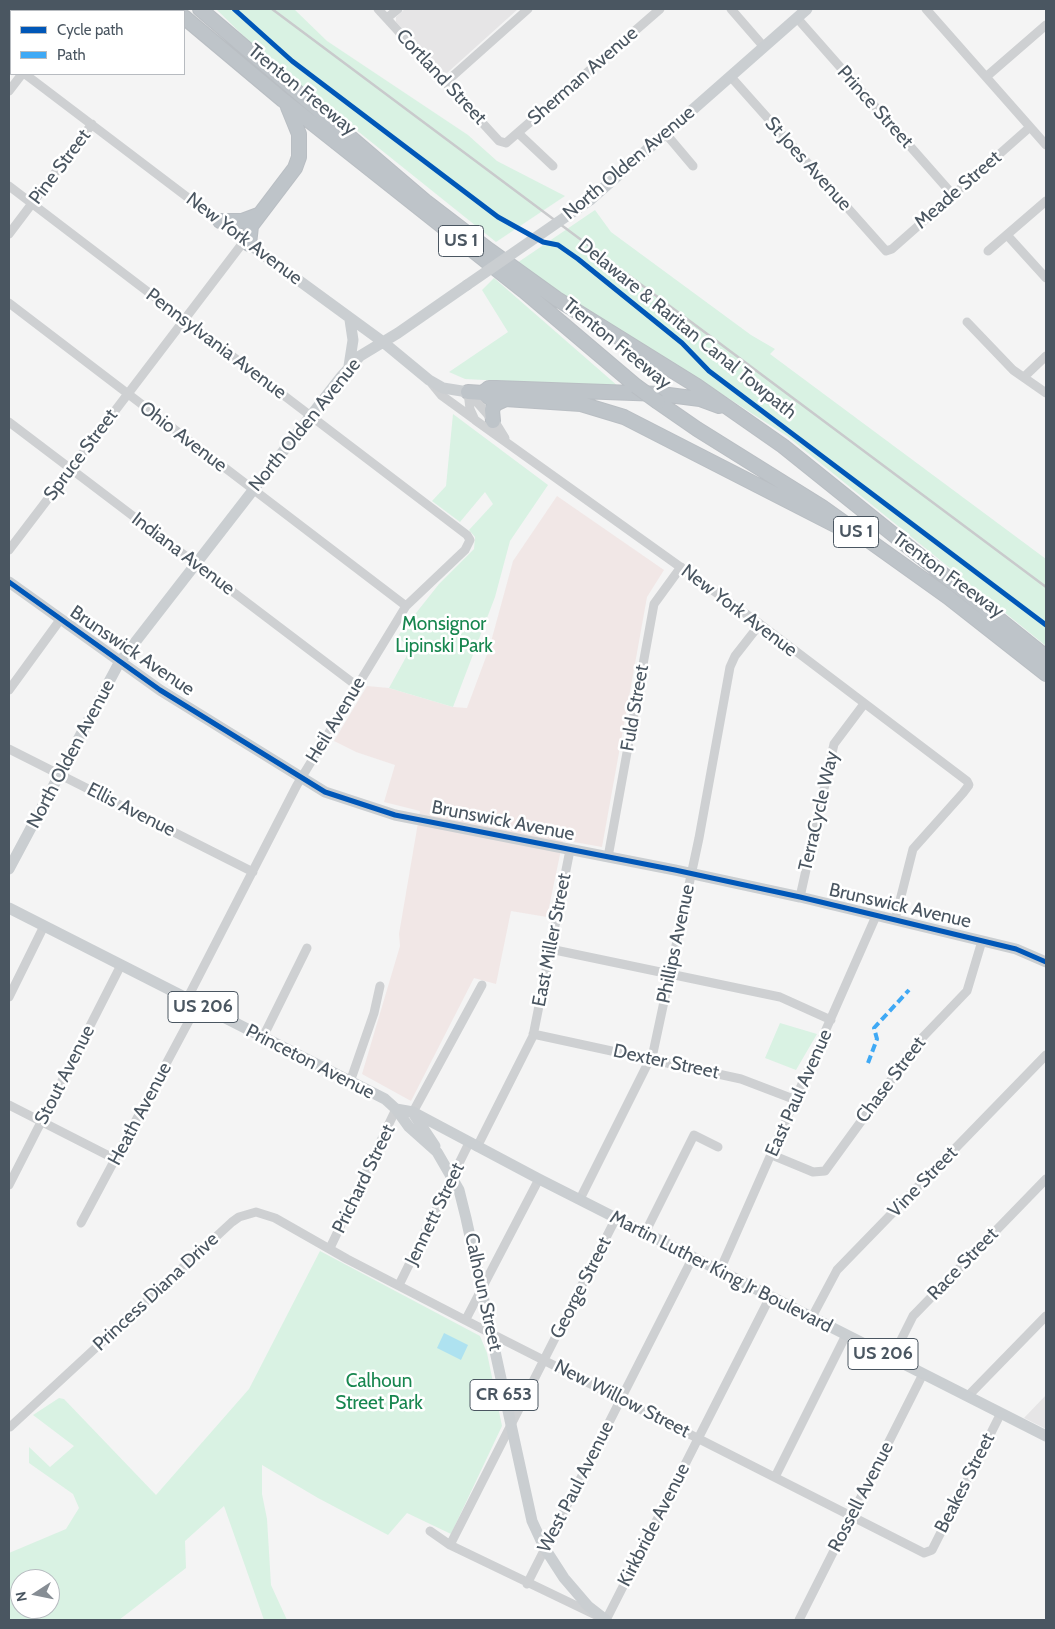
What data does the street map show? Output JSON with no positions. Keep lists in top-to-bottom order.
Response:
{
  "streets": {
    "highway": ["Trenton Freeway", "US 1"],
    "main road": [
      "North Olden Avenue",
      "New York Avenue",
      "Brunswick Avenue",
      "US 206",
      "Princeton Avenue",
      "Martin Luther King Jr Boulevard",
      "Calhoun Street",
      "CR 653"
    ],
    "street": [
      "Sherman Avenue",
      "Cortland Street",
      "Prince Street",
      "St Joes Avenue",
      "Pine Street",
      "Meade Street",
      "Pennsylvania Avenue",
      "Ohio Avenue",
      "Spruce Street",
      "Indiana Avenue",
      "Fuld Street",
      "Heil Avenue",
      "Ellis Avenue",
      "TerraCycle Way",
      "East Miller Street",
      "Phillips Avenue",
      "Dexter Street",
      "Stout Avenue",
      "Chase Street",
      "East Paul Avenue",
      "Heath Avenue",
      "Prichard Street",
      "Vine Street",
      "Jennett Street",
      "Race Street",
      "George Street",
      "Princess Diana Drive",
      "New Willow Street",
      "Beakes Street",
      "West Paul Avenue",
      "Rossell Avenue",
      "Kirkbride Avenue"
    ],
    "cycle path": ["Delaware & Raritan Canal Towpath"]
  },
  "crossings": [
    ["Sherman Avenue", "Cortland Street"],
    ["Prince Street", "North Olden Avenue"],
    ["Prince Street", "Meade Street"],
    ["North Olden Avenue", "St Joes Avenue"],
    ["North Olden Avenue", "New York Avenue"],
    ["North Olden Avenue", "Pennsylvania Avenue"],
    ["North Olden Avenue", "Ohio Avenue"],
    ["North Olden Avenue", "Indiana Avenue"],
    ["North Olden Avenue", "Brunswick Avenue"],
    ["North Olden Avenue", "Ellis Avenue"],
    ["St Joes Avenue", "Meade Street"],
    ["Pine Street", "New York Avenue"],
    ["Pine Street", "Pennsylvania Avenue"],
    ["New York Avenue", "Spruce Street"],
    ["New York Avenue", "Brunswick Avenue"],
    ["New York Avenue", "Fuld Street"],
    ["New York Avenue", "TerraCycle Way"],
    ["New York Avenue", "Phillips Avenue"],
    ["Pennsylvania Avenue", "Spruce Street"],
    ["Pennsylvania Avenue", "Heil Avenue"],
    ["Ohio Avenue", "Spruce Street"],
    ["Ohio Avenue", "Heil Avenue"],
    ["Spruce Street", "Indiana Avenue"],
    ["Indiana Avenue", "Heil Avenue"],
    ["Brunswick Avenue", "Fuld Street"],
    ["Brunswick Avenue", "Heil Avenue"],
    ["Brunswick Avenue", "TerraCycle Way"],
    ["Brunswick Avenue", "East Miller Street"],
    ["Brunswick Avenue", "Phillips Avenue"],
    ["Brunswick Avenue", "Chase Street"],
    ["Brunswick Avenue", "East Paul Avenue"],
    ["Heil Avenue", "Ellis Avenue"],
    ["Heil Avenue", "Princeton Avenue"],
    ["East Miller Street", "Dexter Street"],
    ["East Miller Street", "Jennett Street"],
    ["East Miller Street", "Martin Luther King Jr Boulevard"],
    ["Phillips Avenue", "Dexter Street"],
    ["Phillips Avenue", "Martin Luther King Jr Boulevard"],
    ["Princeton Avenue", "Stout Avenue"],
    ["Princeton Avenue", "Heath Avenue"],
    ["Princeton Avenue", "Prichard Street"],
    ["Princeton Avenue", "Martin Luther King Jr Boulevard"],
    ["Princeton Avenue", "Calhoun Street"],
    ["Dexter Street", "East Paul Avenue"],
    ["Chase Street", "East Paul Avenue"],
    ["East Paul Avenue", "Martin Luther King Jr Boulevard"],
    ["Prichard Street", "Martin Luther King Jr Boulevard"],
    ["Prichard Street", "Calhoun Street"],
    ["Prichard Street", "New Willow Street"],
    ["Vine Street", "Martin Luther King Jr Boulevard"],
    ["Jennett Street", "Martin Luther King Jr Boulevard"],
    ["Jennett Street", "Calhoun Street"],
    ["Jennett Street", "New Willow Street"],
    ["Race Street", "Martin Luther King Jr Boulevard"],
    ["Martin Luther King Jr Boulevard", "George Street"],
    ["Martin Luther King Jr Boulevard", "Calhoun Street"],
    ["Martin Luther King Jr Boulevard", "Beakes Street"],
    ["Martin Luther King Jr Boulevard", "West Paul Avenue"],
    ["Martin Luther King Jr Boulevard", "Rossell Avenue"],
    ["Martin Luther King Jr Boulevard", "Kirkbride Avenue"],
    ["George Street", "Calhoun Street"],
    ["George Street", "New Willow Street"],
    ["Princess Diana Drive", "New Willow Street"],
    ["Calhoun Street", "New Willow Street"],
    ["Calhoun Street", "West Paul Avenue"],
    ["Calhoun Street", "Kirkbride Avenue"],
    ["New Willow Street", "Beakes Street"],
    ["New Willow Street", "West Paul Avenue"],
    ["New Willow Street", "Rossell Avenue"],
    ["New Willow Street", "Kirkbride Avenue"]
  ],
  "parks": ["Monsignor Lipinski Park", "Calhoun Street Park"],
  "legend": ["Cycle path", "Path"],
  "north": "left"
}
